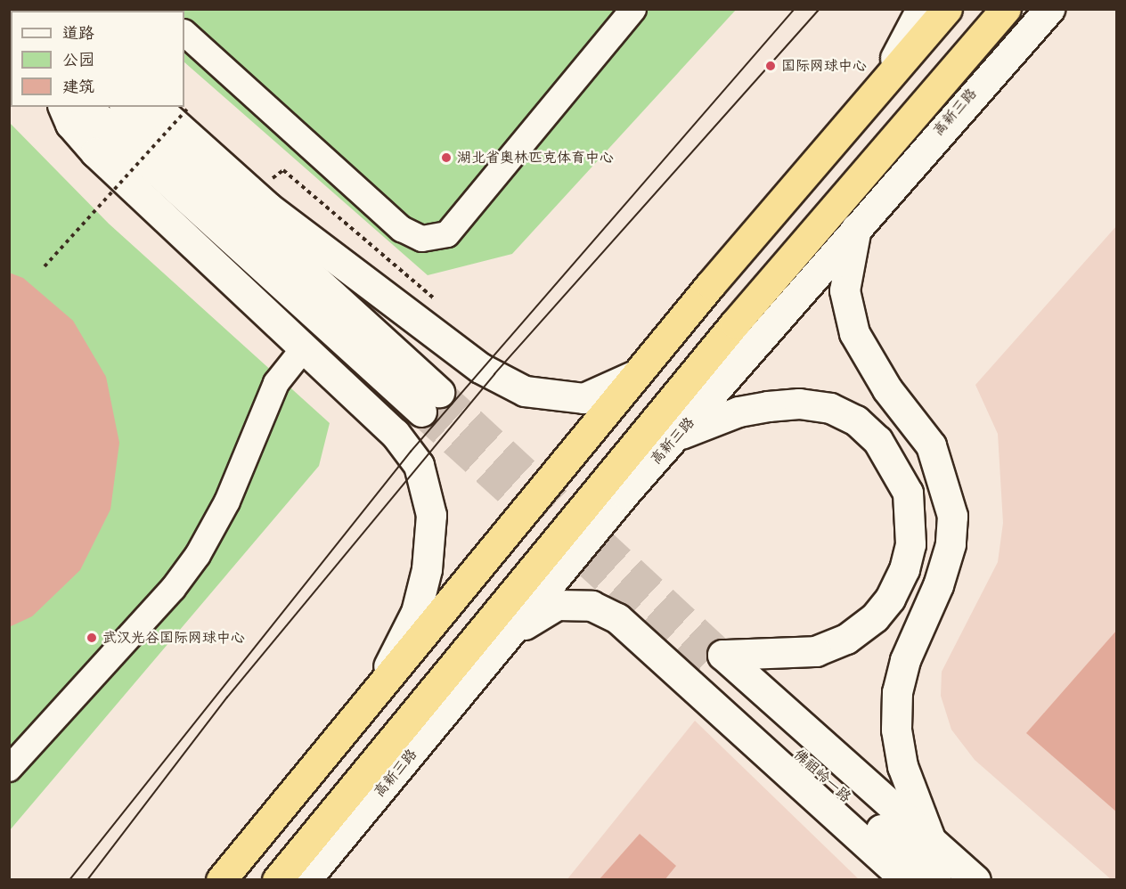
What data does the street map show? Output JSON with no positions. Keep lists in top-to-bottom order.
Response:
{
  "streets": {
    "highway": ["高新三路"],
    "street": ["佛祖岭一路"]
  },
  "places": ["国际网球中心", "湖北省奥林匹克体育中心", "武汉光谷国际网球中心"],
  "legend": ["道路", "公园", "建筑"]
}
